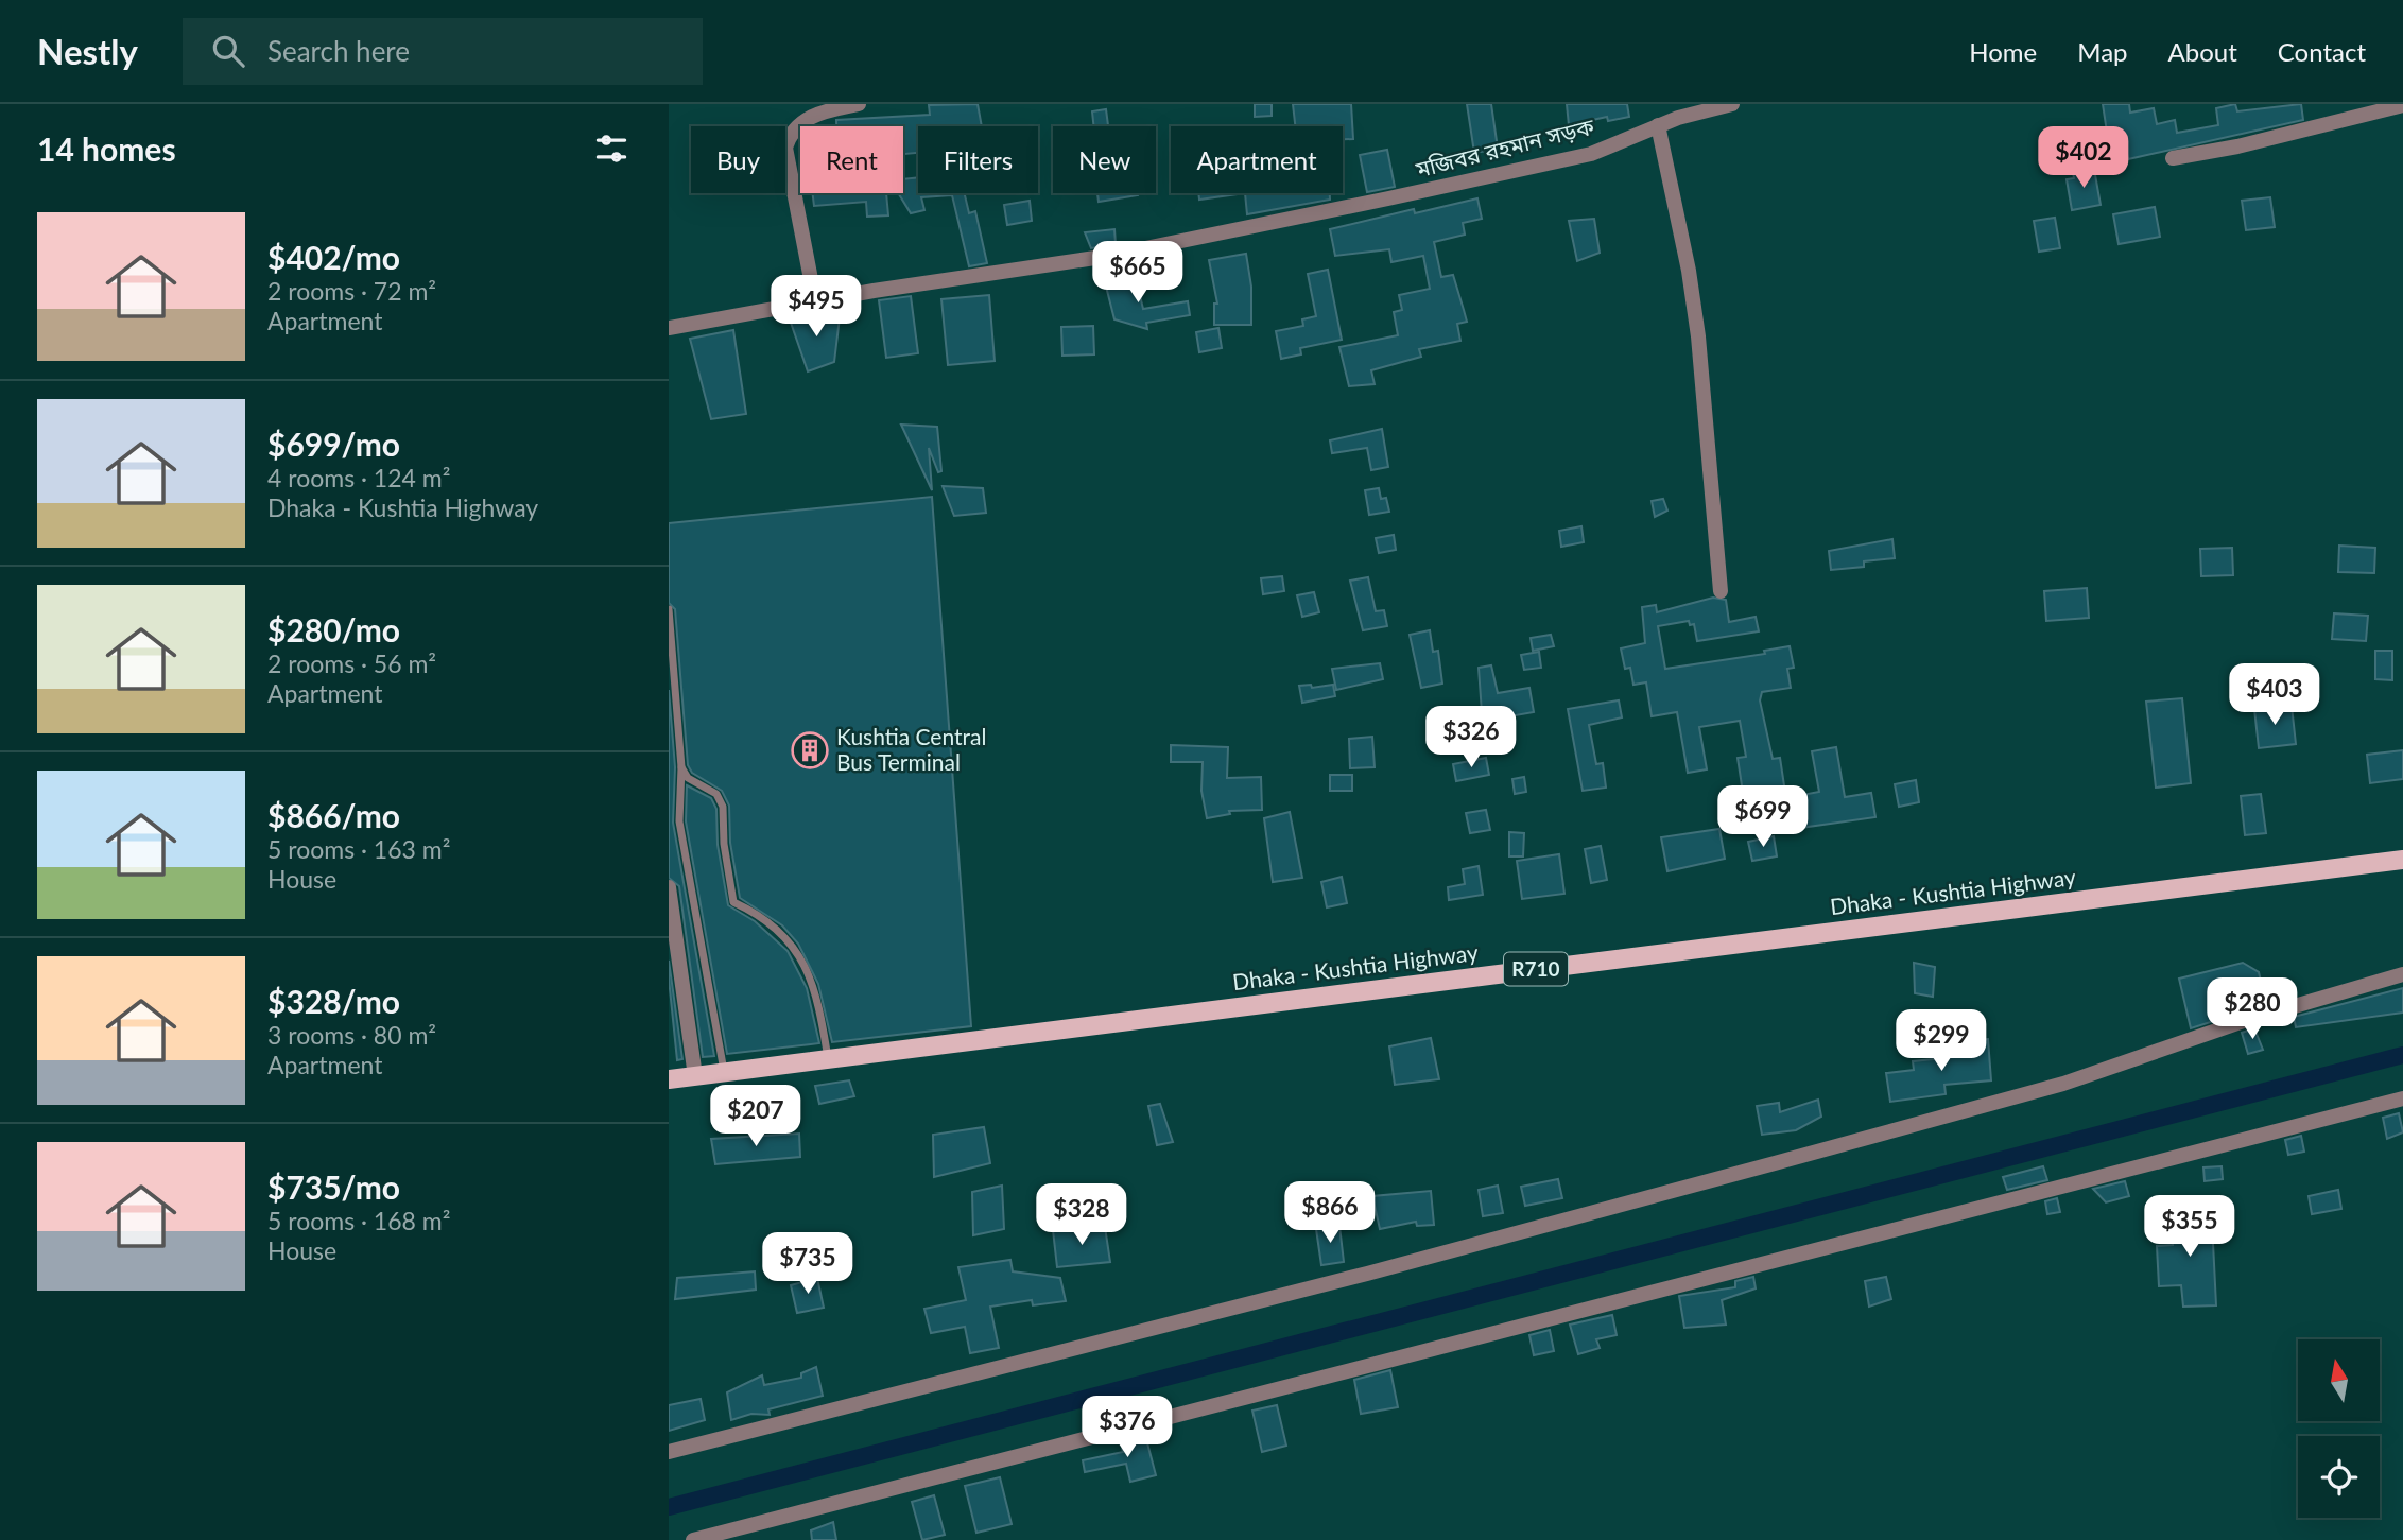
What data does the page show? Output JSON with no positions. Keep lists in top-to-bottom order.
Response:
{
  "streets": {
    "main road": ["Dhaka - Kushtia Highway", "R710"],
    "street": ["মজিবর রহমান সড়ক"]
  },
  "places": {
    "building": ["Kushtia Central Bus Terminal"]
  },
  "north": "top",
  "page": {
    "header": "Nestly",
    "search": "Search here",
    "nav": [
      "Home",
      "Map",
      "About",
      "Contact"
    ],
    "heading": "14 homes",
    "price": [
      "$402",
      "$665",
      "$495",
      "$403",
      "$326",
      "$699",
      "$280",
      "$299",
      "$207",
      "$866",
      "$328",
      "$355",
      "$735",
      "$376"
    ],
    "chip": [
      "Buy",
      "Rent",
      "Filters",
      "New",
      "Apartment"
    ],
    "list": [
      {
        "name": "$402/mo",
        "note": "2 rooms · 72 m² · Apartment"
      },
      {
        "name": "$699/mo",
        "note": "4 rooms · 124 m² · Dhaka - Kushtia Highway"
      },
      {
        "name": "$280/mo",
        "note": "2 rooms · 56 m² · Apartment"
      },
      {
        "name": "$866/mo",
        "note": "5 rooms · 163 m² · House"
      },
      {
        "name": "$328/mo",
        "note": "3 rooms · 80 m² · Apartment"
      },
      {
        "name": "$735/mo",
        "note": "5 rooms · 168 m² · House"
      }
    ]
  }
}
